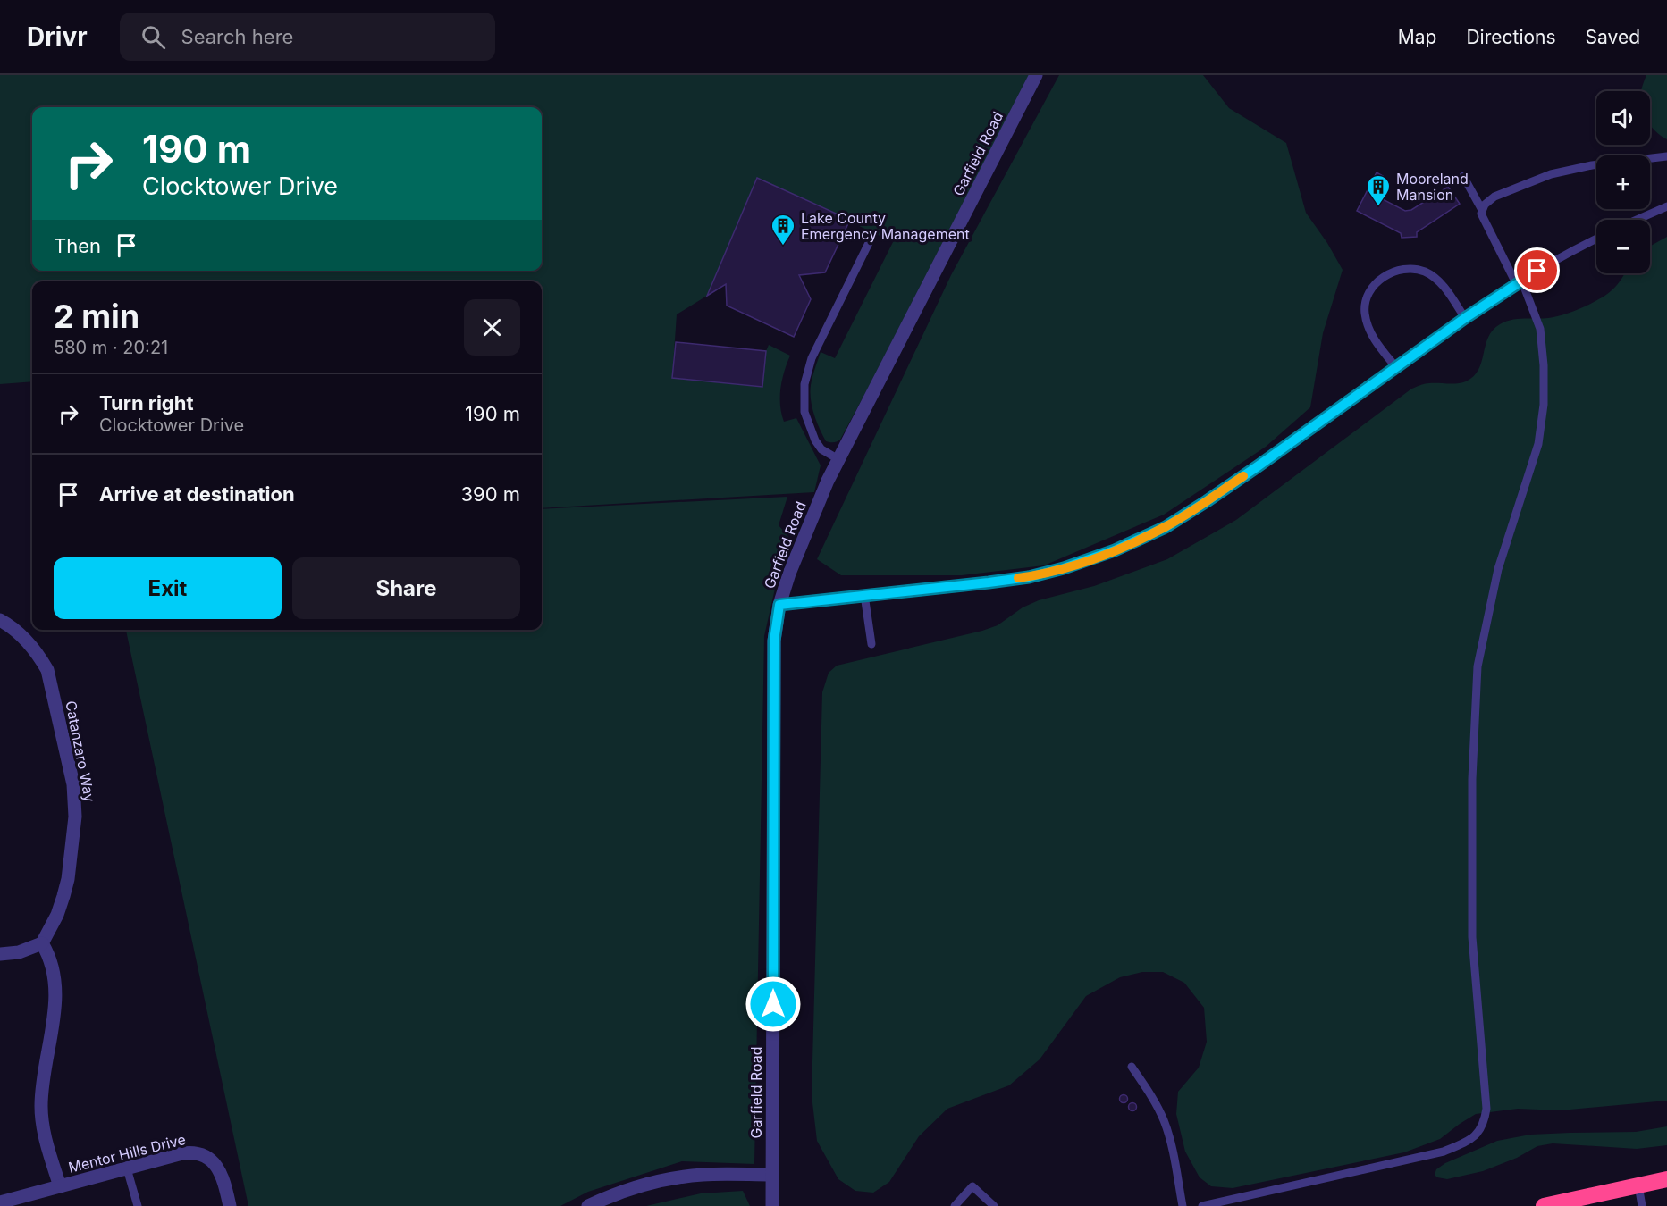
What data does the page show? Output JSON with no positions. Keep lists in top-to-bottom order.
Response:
{
  "streets": {
    "street": ["Garfield Road", "Catanzaro Way", "Mentor Hills Drive"]
  },
  "places": {
    "building": ["Mooreland Mansion", "Lake County Emergency Management"]
  },
  "page": {
    "header": "Drivr",
    "search": "Search here",
    "nav": ["Map", "Directions", "Saved"],
    "map_buttons": ["+", "−"],
    "turn": ["190 m", "Clocktower Drive"],
    "then": "Then",
    "heading": ["2 min", "580 m · 20:21"],
    "list": [
      {
        "name": "Turn right",
        "note": "Clocktower Drive",
        "value": "190 m"
      },
      {
        "name": "Arrive at destination",
        "value": "390 m"
      }
    ],
    "buttons": ["Exit", "Share"]
  }
}
